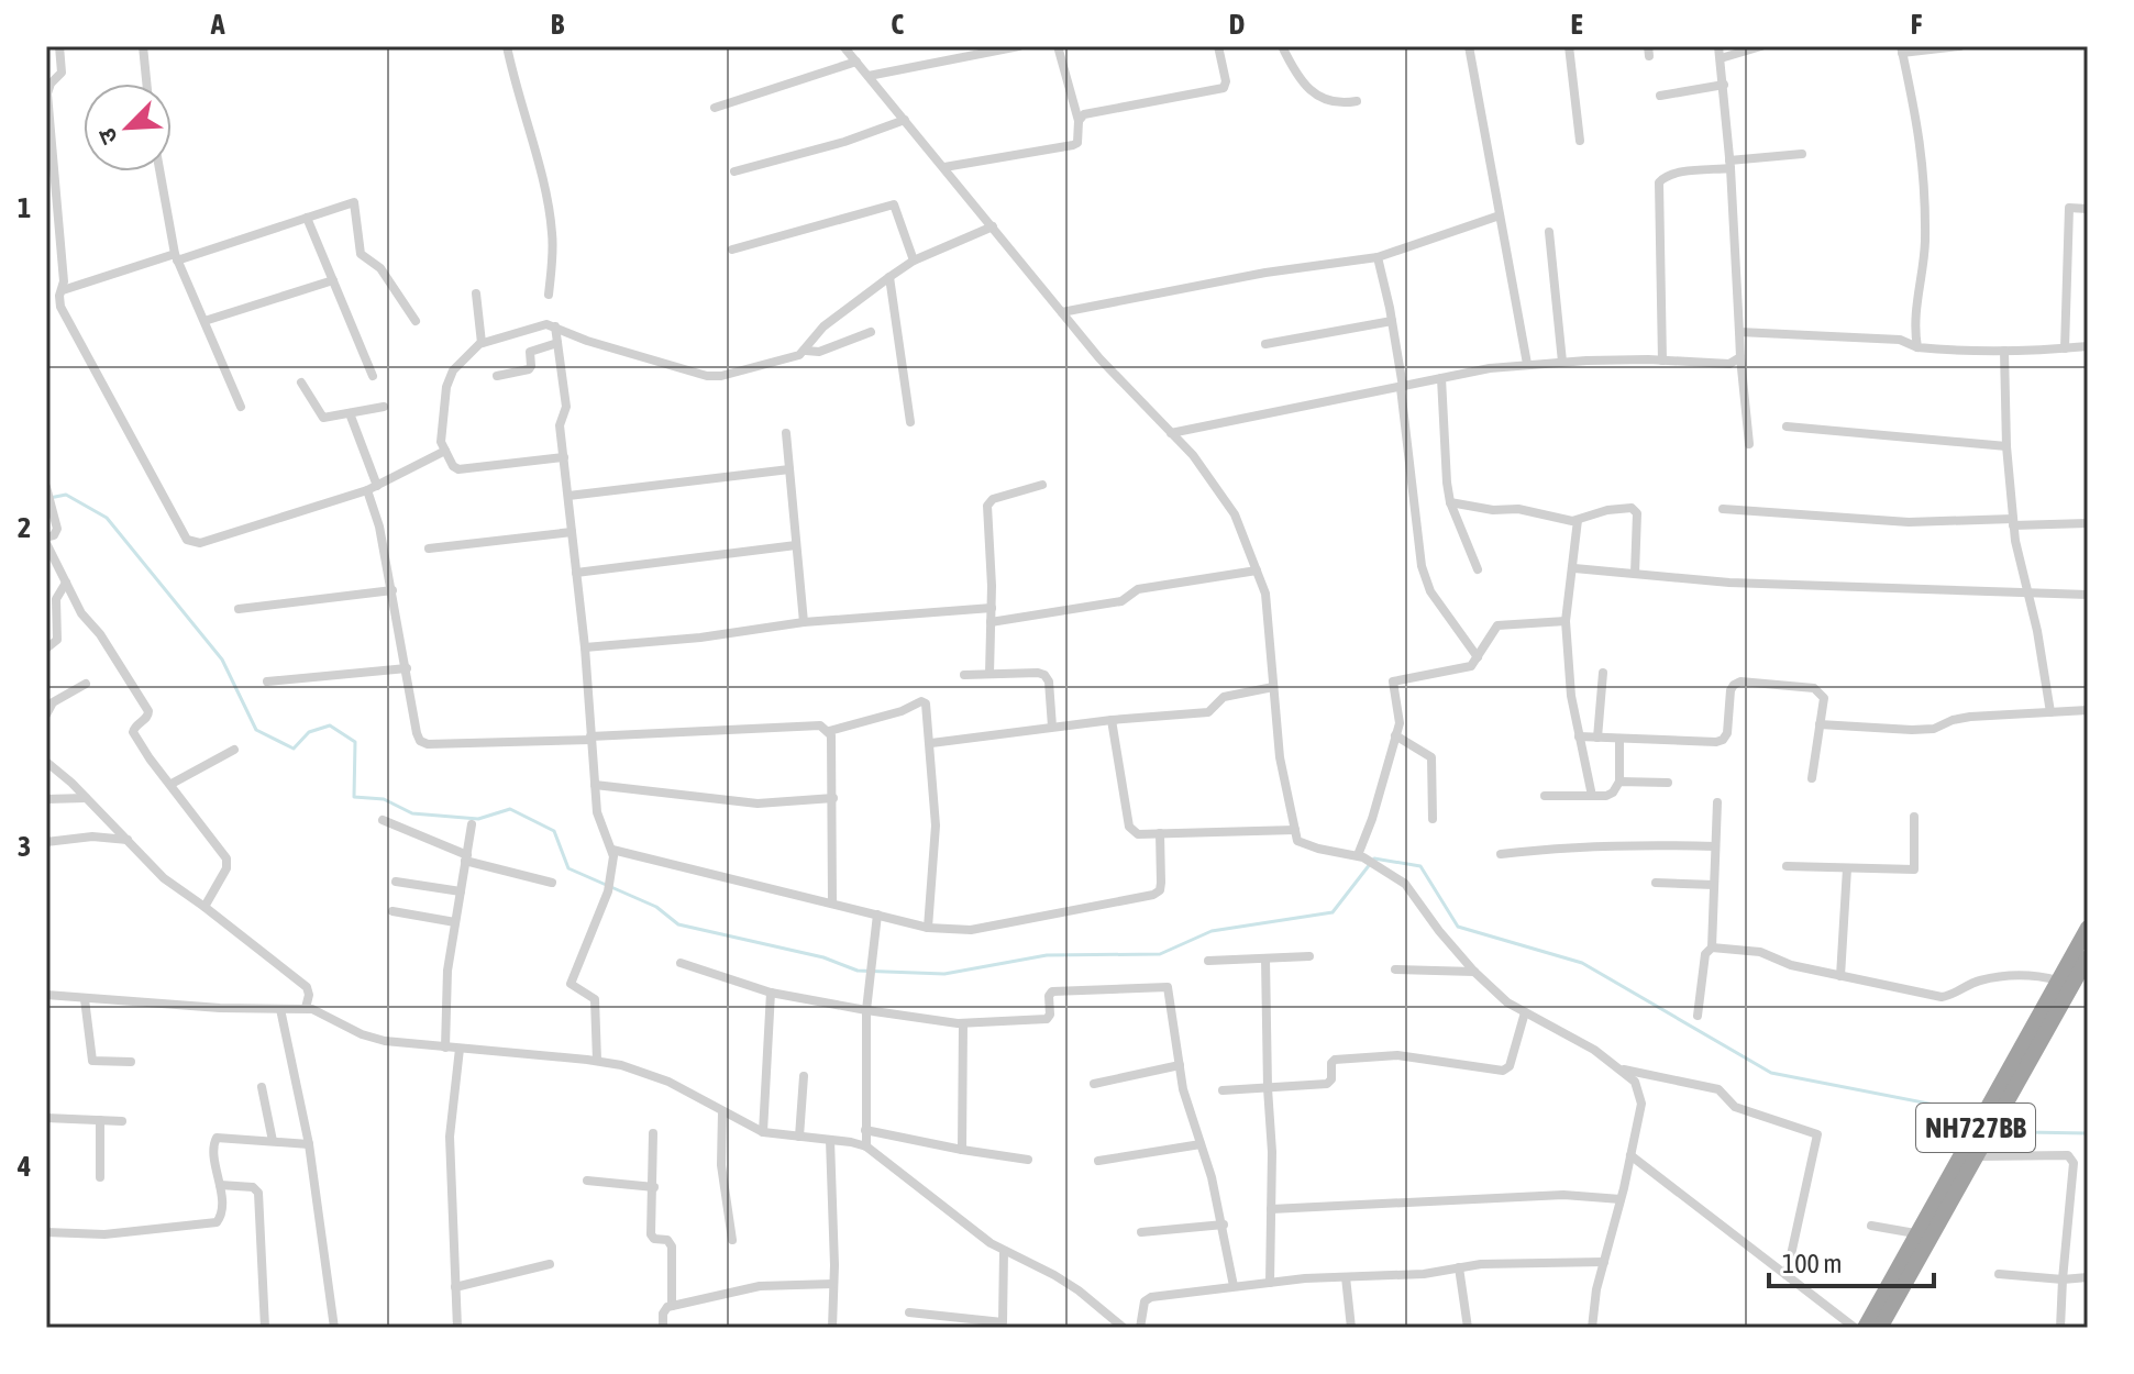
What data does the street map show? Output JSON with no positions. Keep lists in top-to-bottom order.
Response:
{
  "streets": {
    "highway": ["NH727BB"]
  },
  "scale_bar": "100 m",
  "north": "bottom left",
  "grid": {
    "columns": [
      "A",
      "B",
      "C",
      "D",
      "E",
      "F"
    ],
    "rows": [
      "1",
      "2",
      "3",
      "4"
    ]
  }
}
